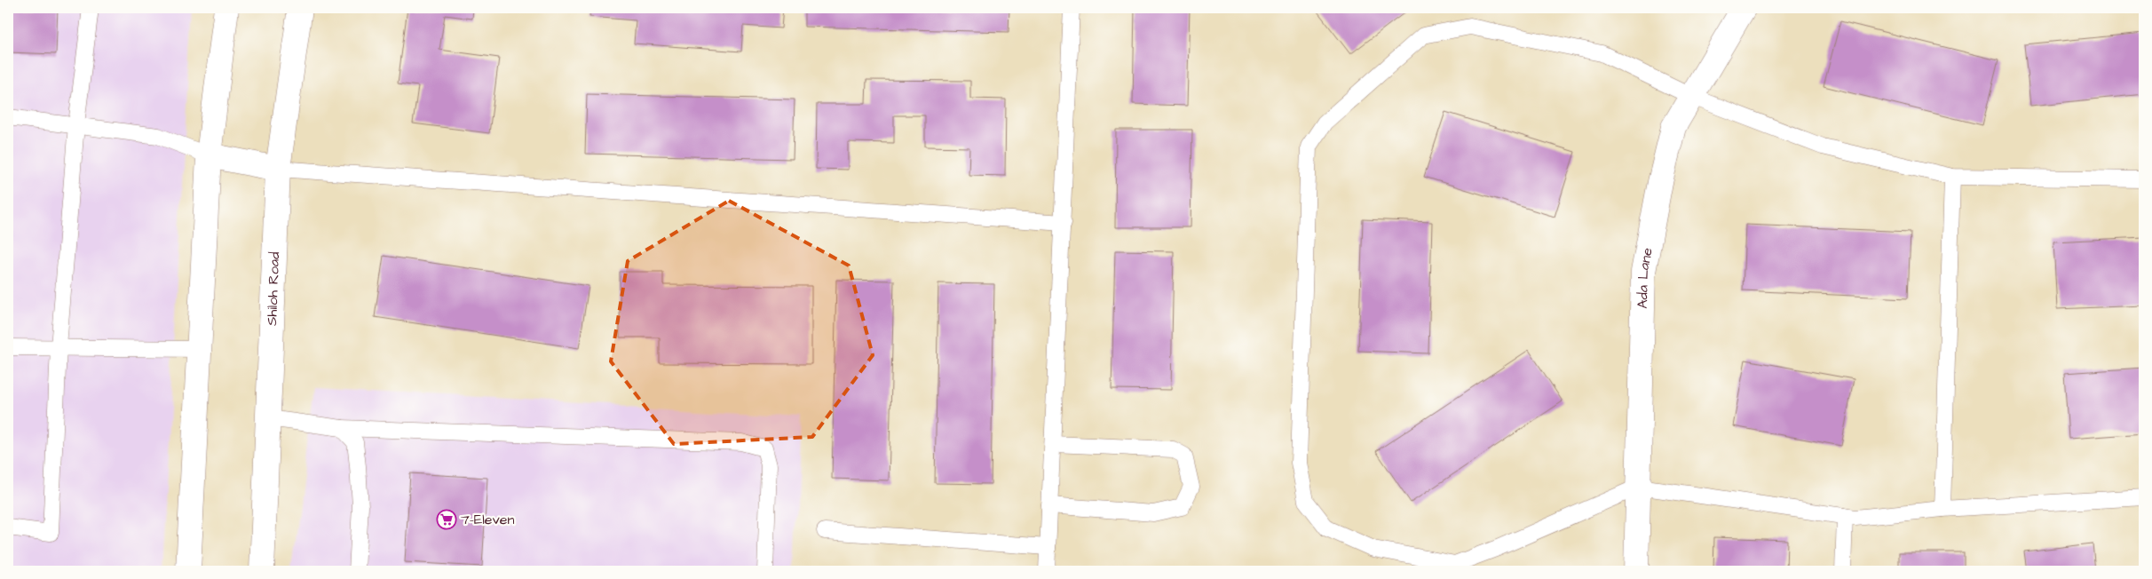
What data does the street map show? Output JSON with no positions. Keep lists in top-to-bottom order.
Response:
{
  "streets": {
    "main road": ["Ada Lane", "Shiloh Road"]
  },
  "places": {
    "supermarket": ["7-Eleven"]
  }
}
